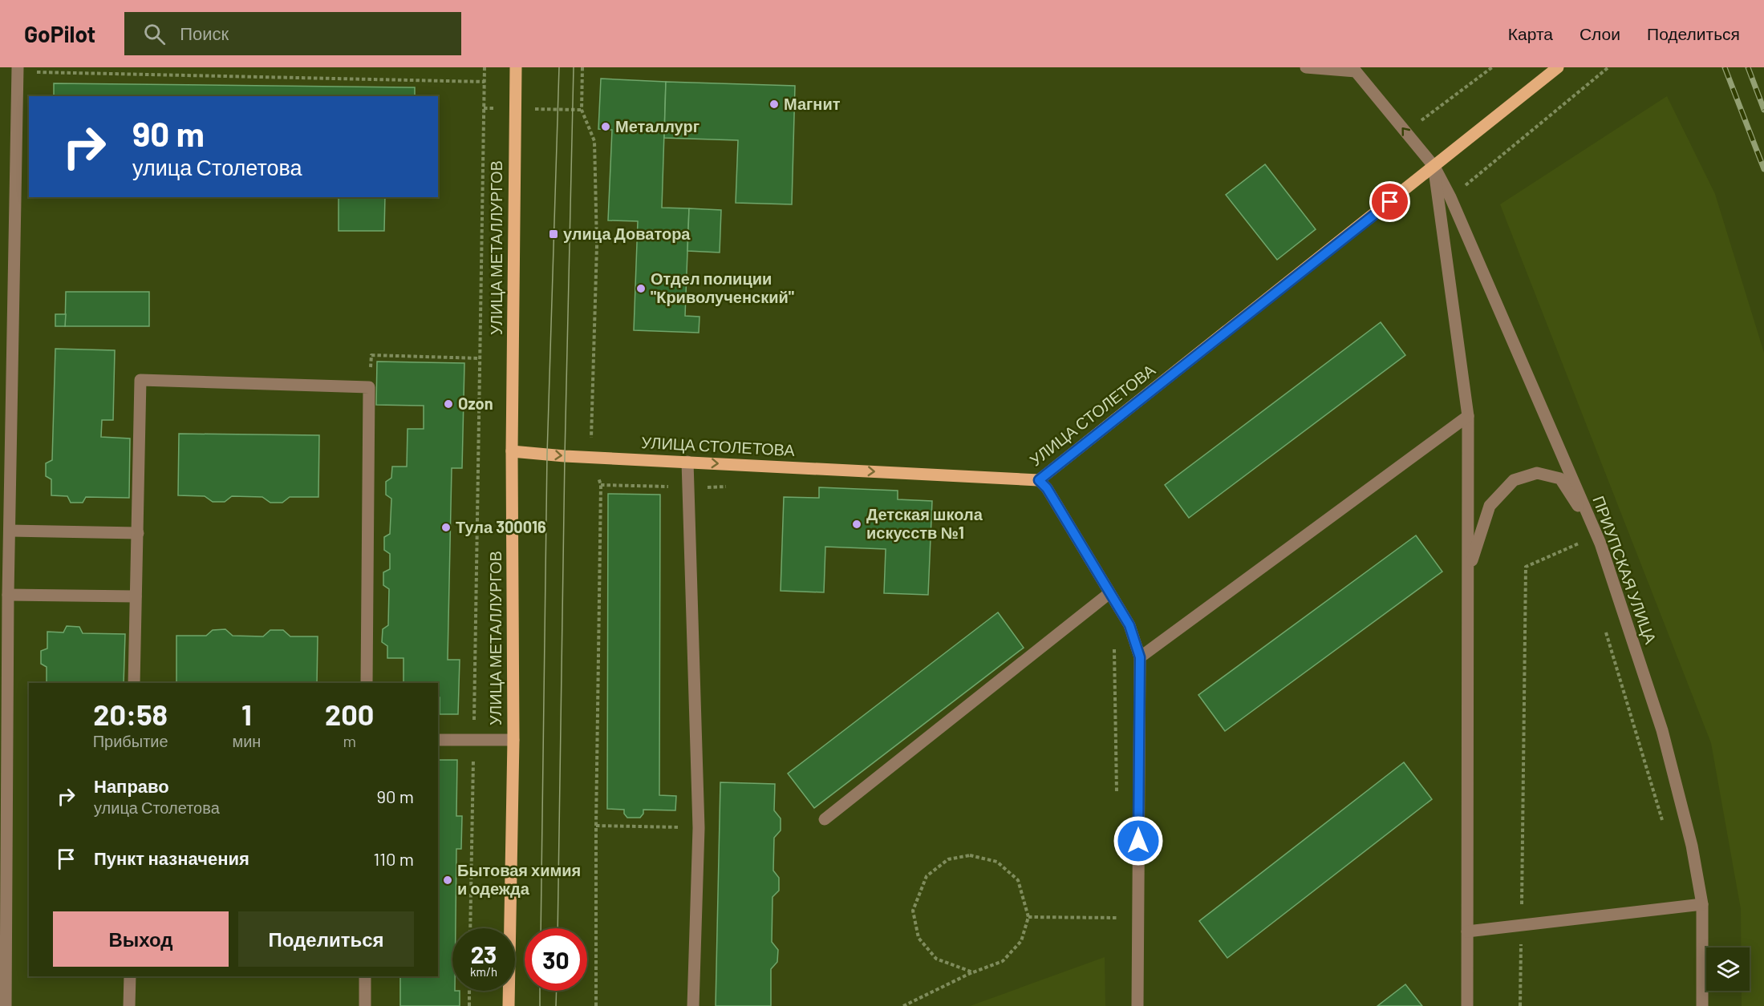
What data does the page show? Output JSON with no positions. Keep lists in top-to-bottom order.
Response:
{
  "streets": {
    "main road": ["УЛИЦА МЕТАЛЛУРГОВ", "УЛИЦА СТОЛЕТОВА"],
    "street": ["ПРИУПСКАЯ УЛИЦА"]
  },
  "crossings": [
    ["УЛИЦА МЕТАЛЛУРГОВ", "УЛИЦА СТОЛЕТОВА"],
    ["УЛИЦА СТОЛЕТОВА", "ПРИУПСКАЯ УЛИЦА"]
  ],
  "one_way": ["УЛИЦА СТОЛЕТОВА"],
  "places": {
    "other": [
      "Магнит",
      "Металлург",
      "Отдел полиции \"Криволученский\"",
      "Ozon",
      "Детская школа искусств №1",
      "Тула 300016",
      "Бытовая химия и одежда"
    ],
    "transit": ["улица Доватора"]
  },
  "page": {
    "header": "GoPilot",
    "search": "Поиск",
    "nav": ["Карта", "Слои", "Поделиться"],
    "turn": ["90 m", "улица Столетова"],
    "eta": [
      "20:58",
      "Прибытие",
      "1",
      "мин",
      "200",
      "m"
    ],
    "list": [
      {
        "name": "Направо",
        "note": "улица Столетова",
        "value": "90 m"
      },
      {
        "name": "Пункт назначения",
        "value": "110 m"
      }
    ],
    "buttons": ["Выход", "Поделиться"],
    "speed": "23 km/h",
    "limit": "30"
  }
}
